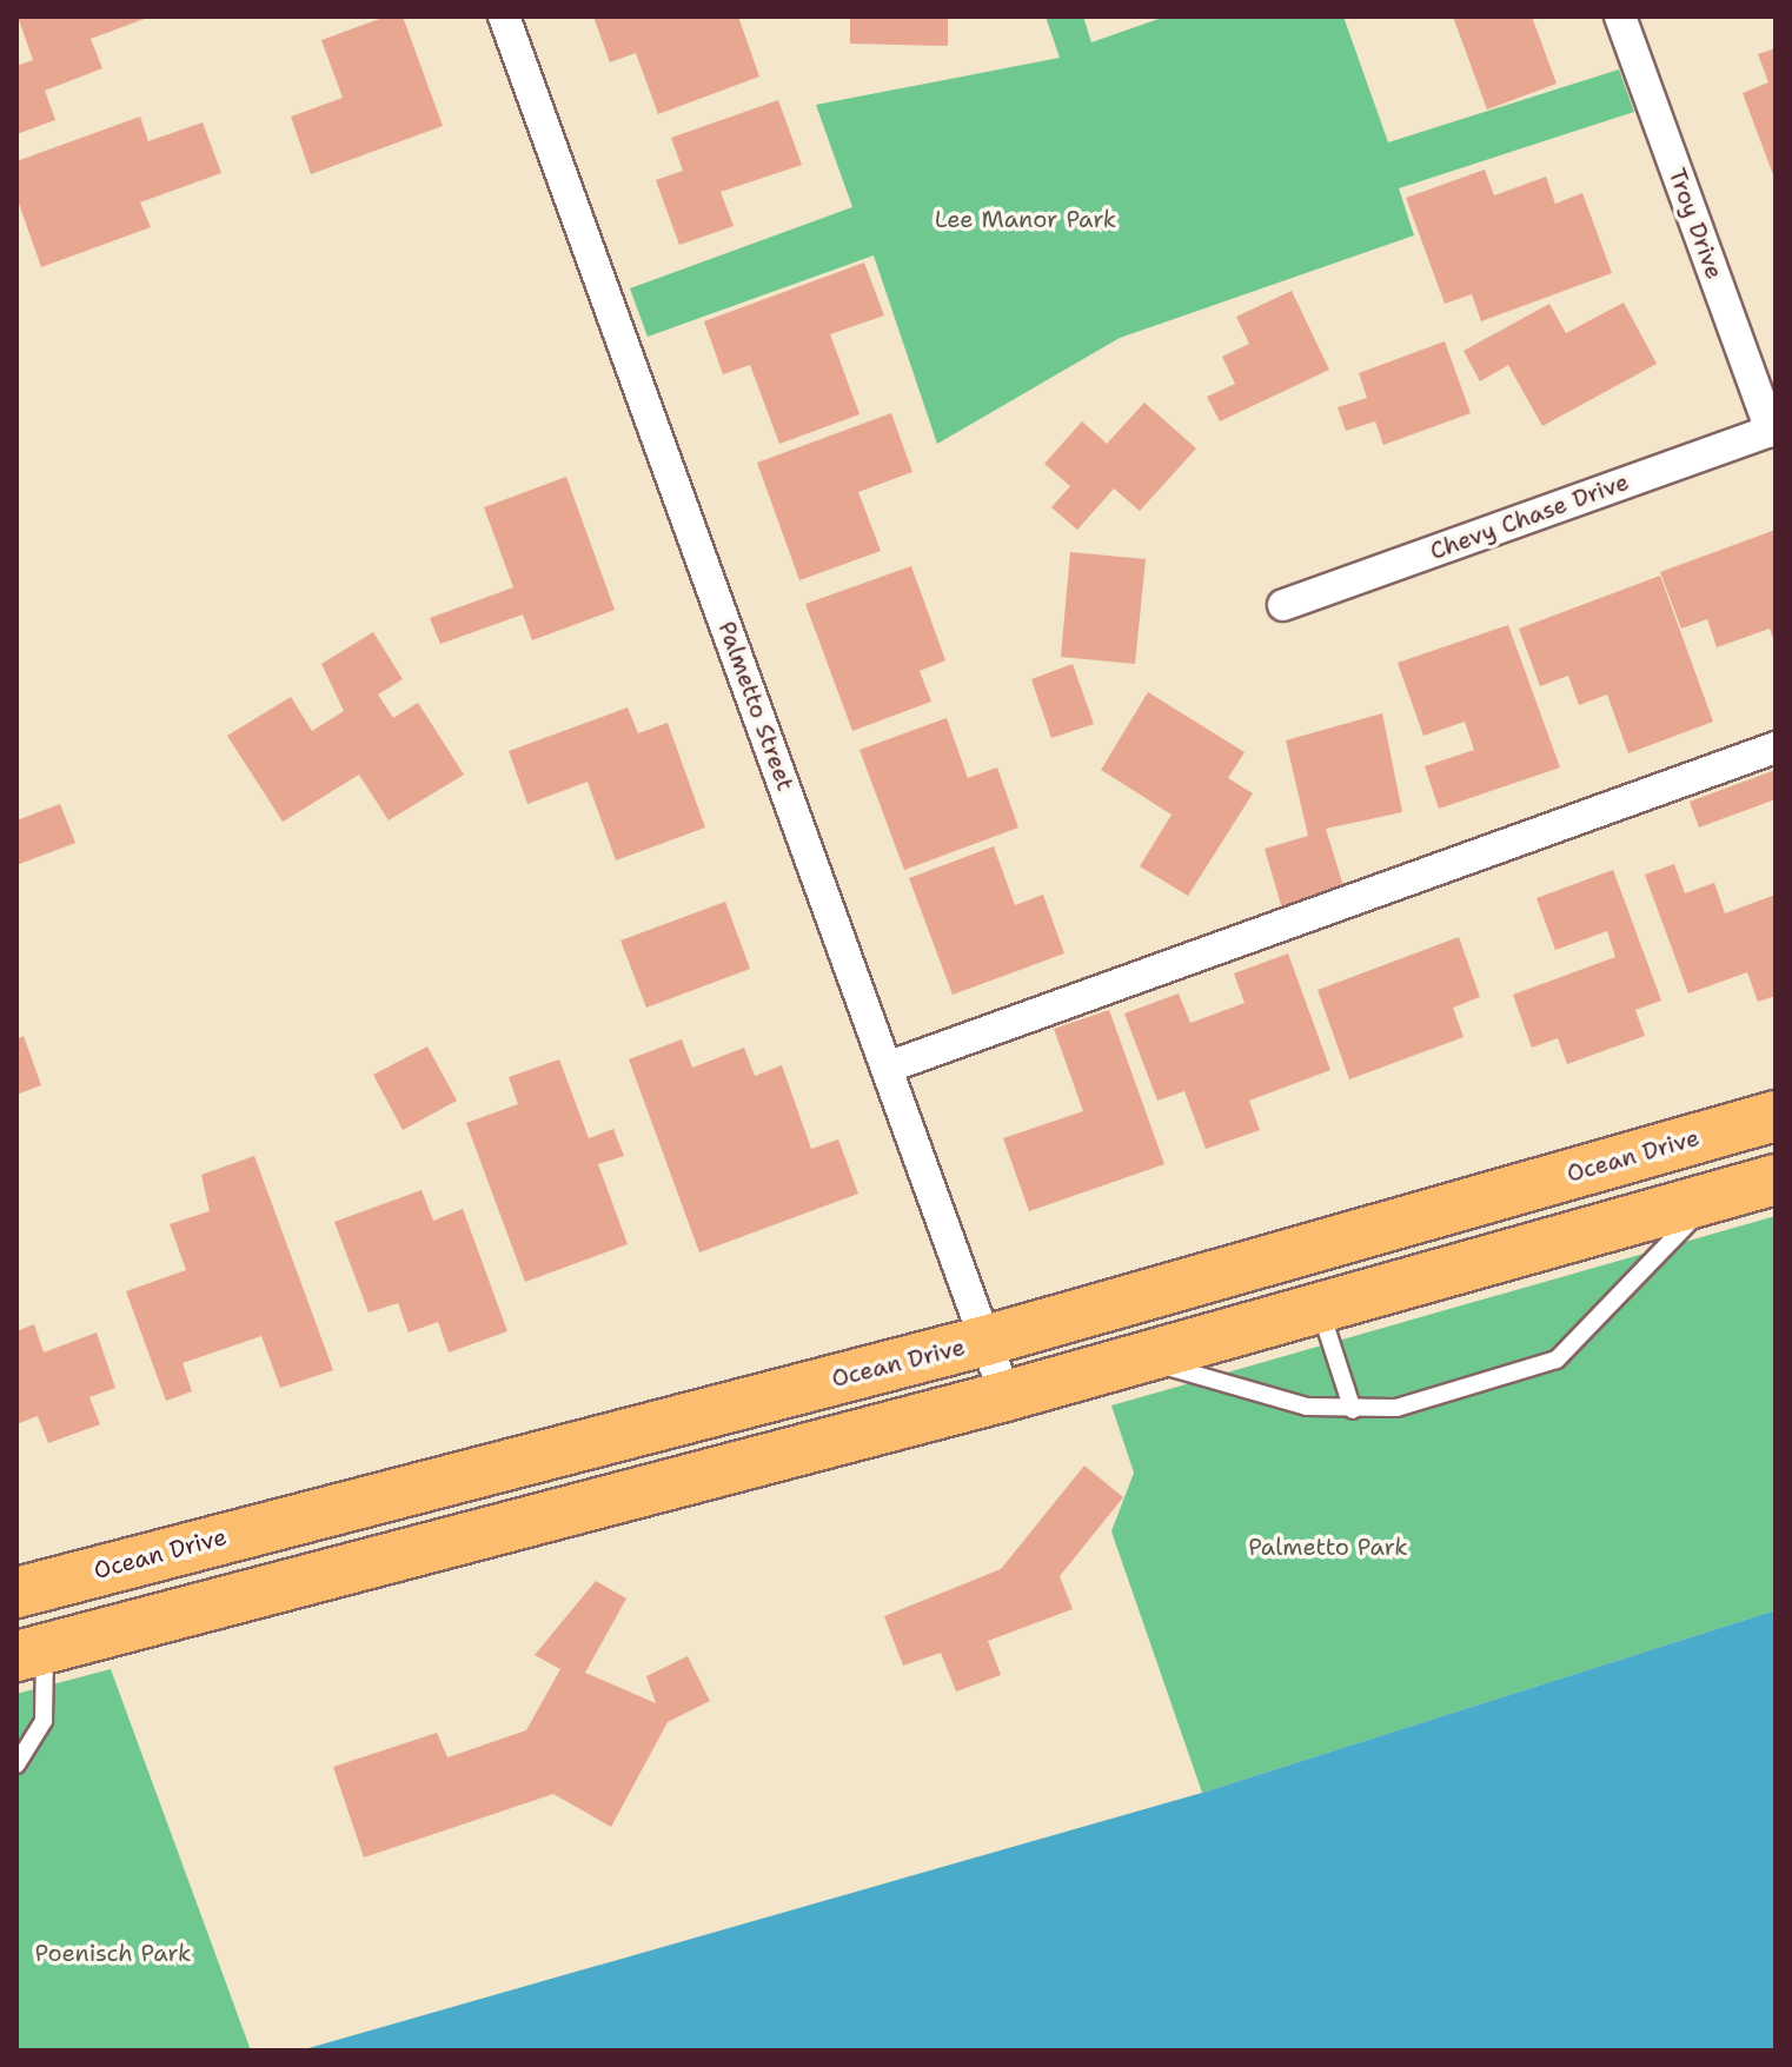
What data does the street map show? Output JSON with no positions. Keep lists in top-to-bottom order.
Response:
{
  "streets": {
    "main road": ["Ocean Drive"],
    "street": ["Troy Drive", "Chevy Chase Drive", "Palmetto Street"]
  },
  "crossings": [
    ["Troy Drive", "Chevy Chase Drive"],
    ["Palmetto Street", "Ocean Drive"]
  ],
  "parks": ["Lee Manor Park", "Palmetto Park", "Poenisch Park"]
}
